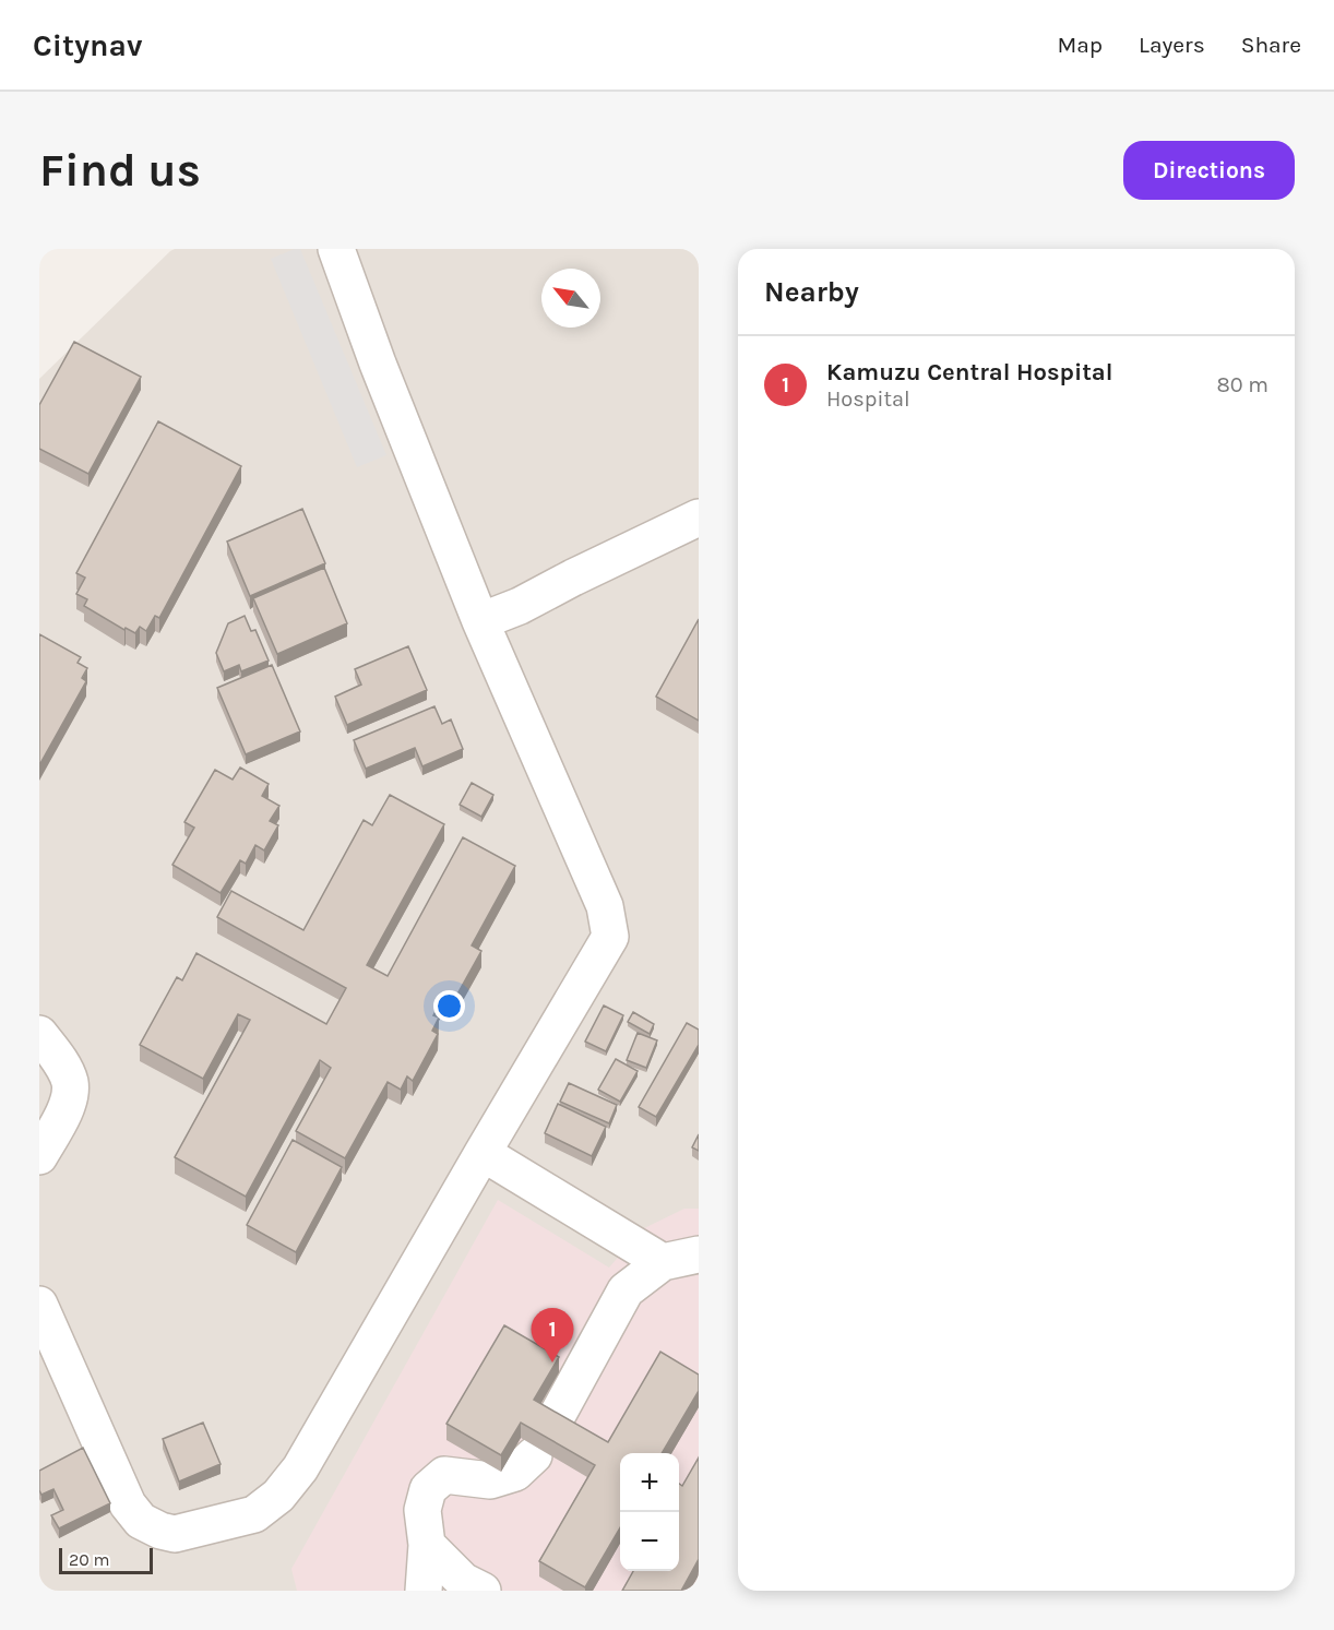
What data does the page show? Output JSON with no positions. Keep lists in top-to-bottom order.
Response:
{
  "scale_bar": "20 m",
  "north": "top left",
  "page": {
    "header": "Citynav",
    "nav": ["Map", "Layers", "Share"],
    "buttons": "Directions",
    "title": "Find us",
    "heading": "Nearby",
    "list": [
      {
        "mark": "1",
        "name": "Kamuzu Central Hospital",
        "note": "Hospital",
        "value": "80 m"
      }
    ],
    "pins": "1",
    "map_buttons": ["+", "−"],
    "scale": "20 m"
  }
}
